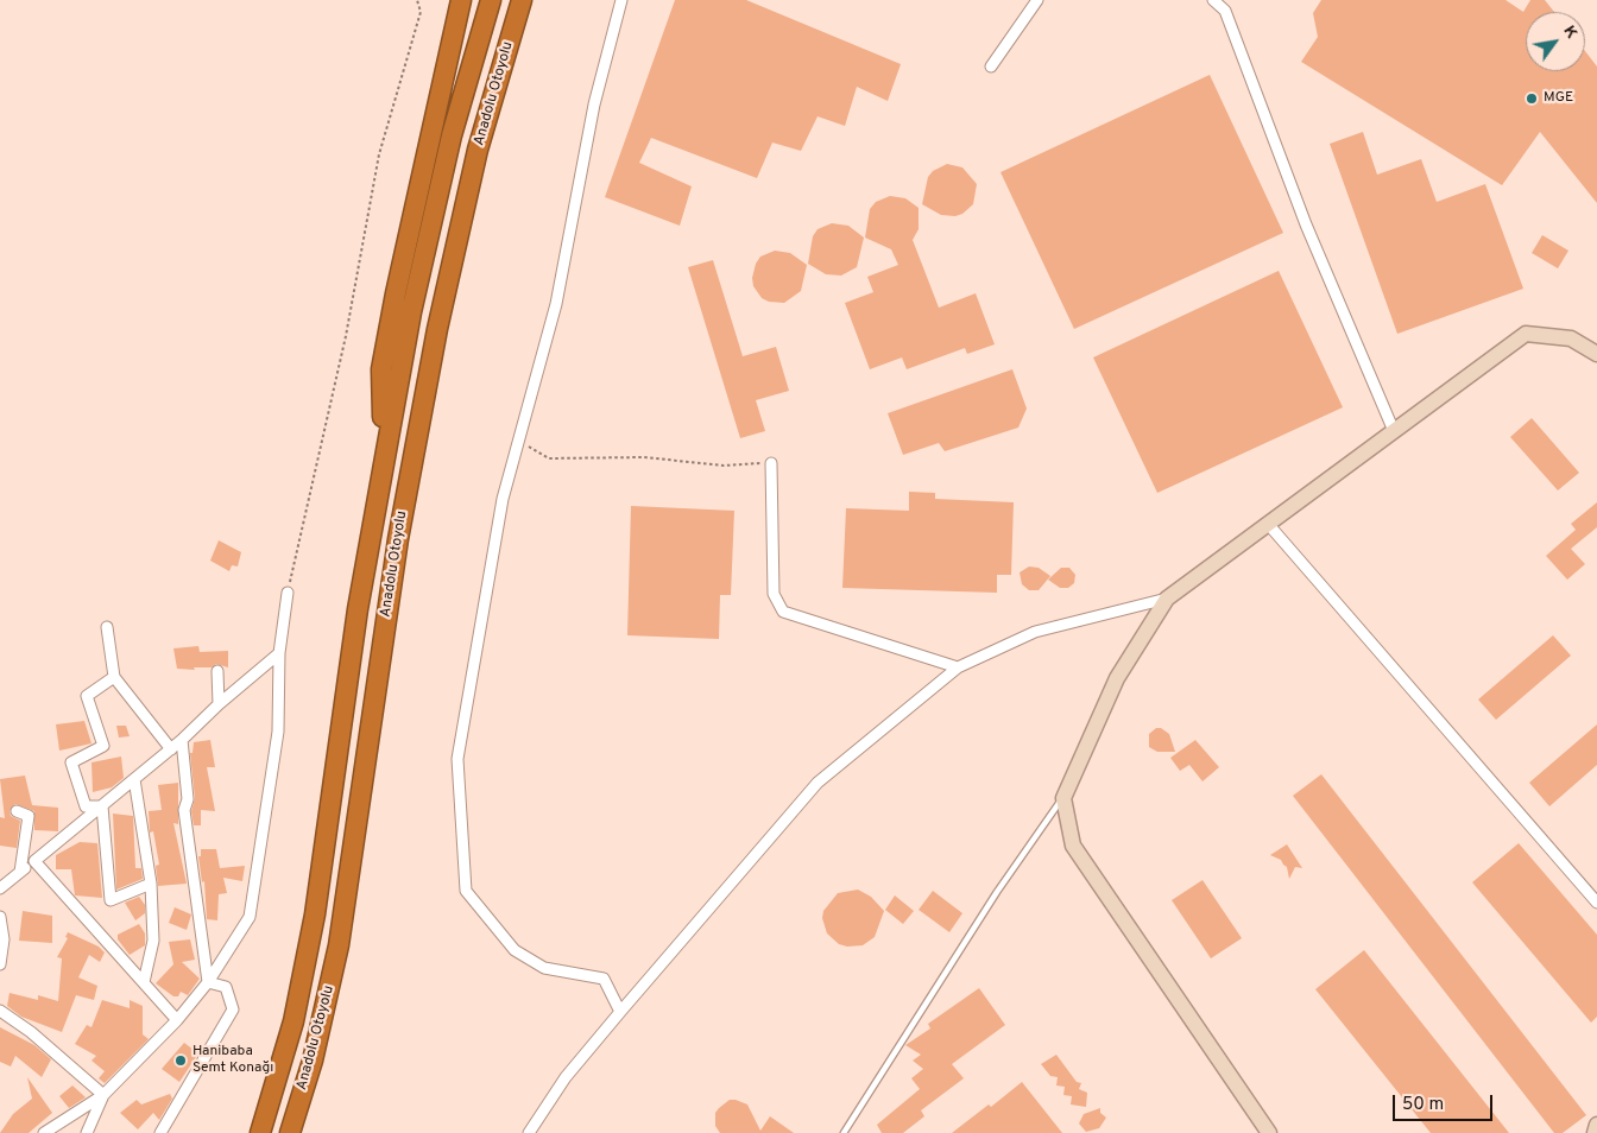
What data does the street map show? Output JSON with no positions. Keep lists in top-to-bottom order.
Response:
{
  "streets": {
    "highway": ["Anadolu Otoyolu"]
  },
  "places": ["MGE", "Hanibaba Semt Konağı"],
  "scale_bar": "50 m",
  "north": "top right"
}
